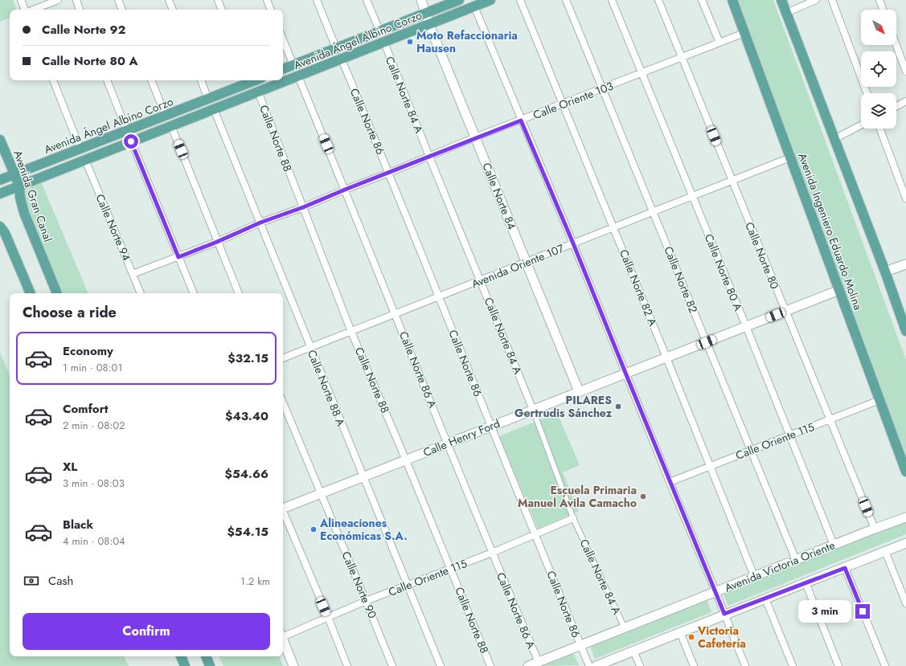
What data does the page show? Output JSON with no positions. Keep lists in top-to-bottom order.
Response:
{
  "streets": {
    "main road": ["Avenida Ángel Albino Corzo", "Avenida Gran Canal", "Avenida Ingeniero Eduardo Molina"],
    "street": [
      "Calle Norte 84 A",
      "Calle Oriente 103",
      "Calle Norte 86",
      "Calle Norte 88",
      "Calle Norte 84",
      "Calle Norte 94",
      "Calle Norte 80",
      "Avenida Oriente 107",
      "Calle Norte 80 A",
      "Calle Norte 82",
      "Calle Norte 82 A",
      "Calle Norte 86 A",
      "Calle Norte 88 A",
      "Calle Henry Ford",
      "Calle Oriente 115",
      "Avenida Victoria Oriente",
      "Calle Norte 90"
    ]
  },
  "crossings": [
    ["Avenida Ángel Albino Corzo", "Calle Norte 84 A"],
    ["Avenida Ángel Albino Corzo", "Calle Norte 86"],
    ["Avenida Ángel Albino Corzo", "Calle Norte 88"],
    ["Avenida Ángel Albino Corzo", "Avenida Gran Canal"],
    ["Avenida Ángel Albino Corzo", "Calle Norte 84"],
    ["Avenida Ángel Albino Corzo", "Calle Norte 94"],
    ["Avenida Ángel Albino Corzo", "Calle Norte 86 A"],
    ["Avenida Ángel Albino Corzo", "Calle Norte 88 A"],
    ["Calle Norte 84 A", "Calle Oriente 103"],
    ["Calle Norte 84 A", "Avenida Oriente 107"],
    ["Calle Norte 84 A", "Calle Henry Ford"],
    ["Calle Norte 84 A", "Calle Oriente 115"],
    ["Calle Norte 84 A", "Avenida Victoria Oriente"],
    ["Calle Oriente 103", "Calle Norte 86"],
    ["Calle Oriente 103", "Calle Norte 88"],
    ["Calle Oriente 103", "Calle Norte 84"],
    ["Calle Oriente 103", "Calle Norte 94"],
    ["Calle Oriente 103", "Avenida Ingeniero Eduardo Molina"],
    ["Calle Oriente 103", "Calle Norte 80"],
    ["Calle Oriente 103", "Calle Norte 80 A"],
    ["Calle Oriente 103", "Calle Norte 82"],
    ["Calle Oriente 103", "Calle Norte 82 A"],
    ["Calle Oriente 103", "Calle Norte 86 A"],
    ["Calle Oriente 103", "Calle Norte 88 A"],
    ["Calle Norte 86", "Avenida Oriente 107"],
    ["Calle Norte 86", "Calle Henry Ford"],
    ["Calle Norte 86", "Calle Oriente 115"],
    ["Calle Norte 86", "Avenida Victoria Oriente"],
    ["Calle Norte 88", "Avenida Oriente 107"],
    ["Calle Norte 88", "Calle Henry Ford"],
    ["Calle Norte 88", "Calle Oriente 115"],
    ["Calle Norte 84", "Avenida Oriente 107"],
    ["Calle Norte 84", "Calle Henry Ford"],
    ["Avenida Ingeniero Eduardo Molina", "Avenida Oriente 107"],
    ["Avenida Ingeniero Eduardo Molina", "Calle Henry Ford"],
    ["Avenida Ingeniero Eduardo Molina", "Calle Oriente 115"],
    ["Calle Norte 80", "Avenida Oriente 107"],
    ["Calle Norte 80", "Calle Henry Ford"],
    ["Calle Norte 80", "Calle Oriente 115"],
    ["Calle Norte 80", "Avenida Victoria Oriente"],
    ["Avenida Oriente 107", "Calle Norte 80 A"],
    ["Avenida Oriente 107", "Calle Norte 82"],
    ["Avenida Oriente 107", "Calle Norte 82 A"],
    ["Avenida Oriente 107", "Calle Norte 86 A"],
    ["Avenida Oriente 107", "Calle Norte 88 A"],
    ["Calle Norte 80 A", "Calle Henry Ford"],
    ["Calle Norte 80 A", "Calle Oriente 115"],
    ["Calle Norte 80 A", "Avenida Victoria Oriente"],
    ["Calle Norte 82", "Calle Henry Ford"],
    ["Calle Norte 82", "Calle Oriente 115"],
    ["Calle Norte 82", "Avenida Victoria Oriente"],
    ["Calle Norte 82 A", "Calle Henry Ford"],
    ["Calle Norte 82 A", "Calle Oriente 115"],
    ["Calle Norte 82 A", "Avenida Victoria Oriente"],
    ["Calle Norte 86 A", "Calle Henry Ford"],
    ["Calle Norte 86 A", "Calle Oriente 115"],
    ["Calle Norte 86 A", "Avenida Victoria Oriente"],
    ["Calle Norte 88 A", "Calle Henry Ford"],
    ["Calle Norte 88 A", "Calle Oriente 115"],
    ["Calle Henry Ford", "Calle Norte 90"],
    ["Calle Oriente 115", "Calle Norte 90"]
  ],
  "places": [
    "Moto Refaccionaria Hausen",
    "PILARES Gertrudis Sánchez",
    "Escuela Primaria Manuel Ávila Camacho",
    "Alineaciones Económicas S.A.",
    "Victoria Cafetería"
  ],
  "north": "bottom right",
  "page": {
    "banner": ["Calle Norte 92", "Calle Norte 80 A"],
    "heading": "Choose a ride",
    "list": [
      {
        "name": "Economy",
        "note": "1 min · 08:01",
        "value": "$32.15"
      },
      {
        "name": "Comfort",
        "note": "2 min · 08:02",
        "value": "$43.40"
      },
      {
        "name": "XL",
        "note": "3 min · 08:03",
        "value": "$54.66"
      },
      {
        "name": "Black",
        "note": "4 min · 08:04",
        "value": "$54.15"
      }
    ],
    "pay": ["Cash", "1.2 km"],
    "bubble": "3 min",
    "buttons": "Confirm"
  }
}
